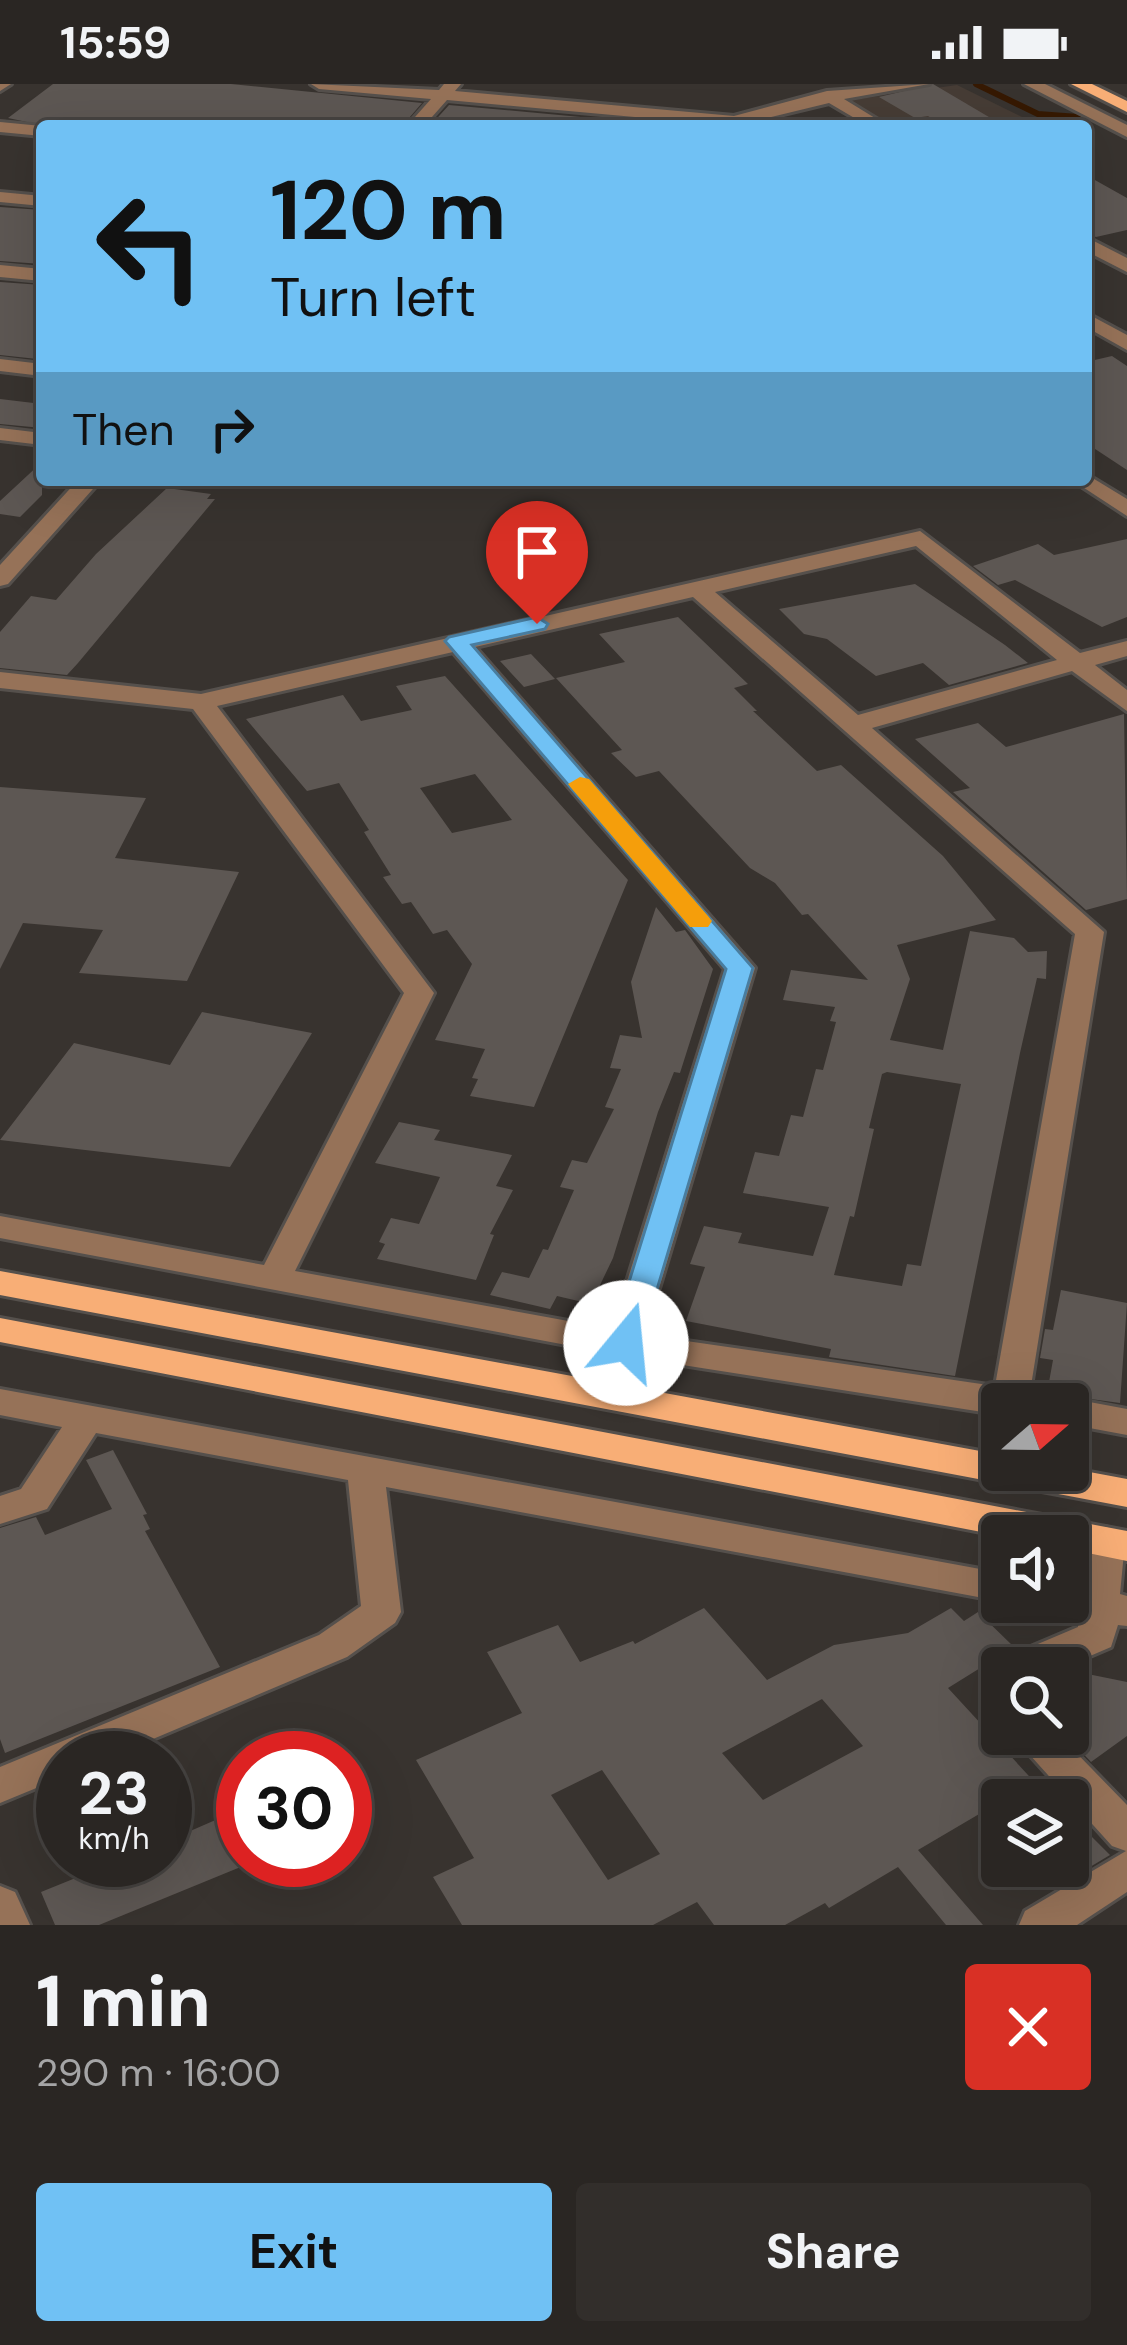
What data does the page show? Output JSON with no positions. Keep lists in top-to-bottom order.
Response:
{
  "north": "right",
  "page": {
    "status": "15:59",
    "turn": ["120 m", "Turn left"],
    "then": "Then",
    "speed": "23 km/h",
    "limit": "30",
    "heading": ["1 min", "290 m · 16:00"],
    "buttons": ["Exit", "Share"]
  }
}
